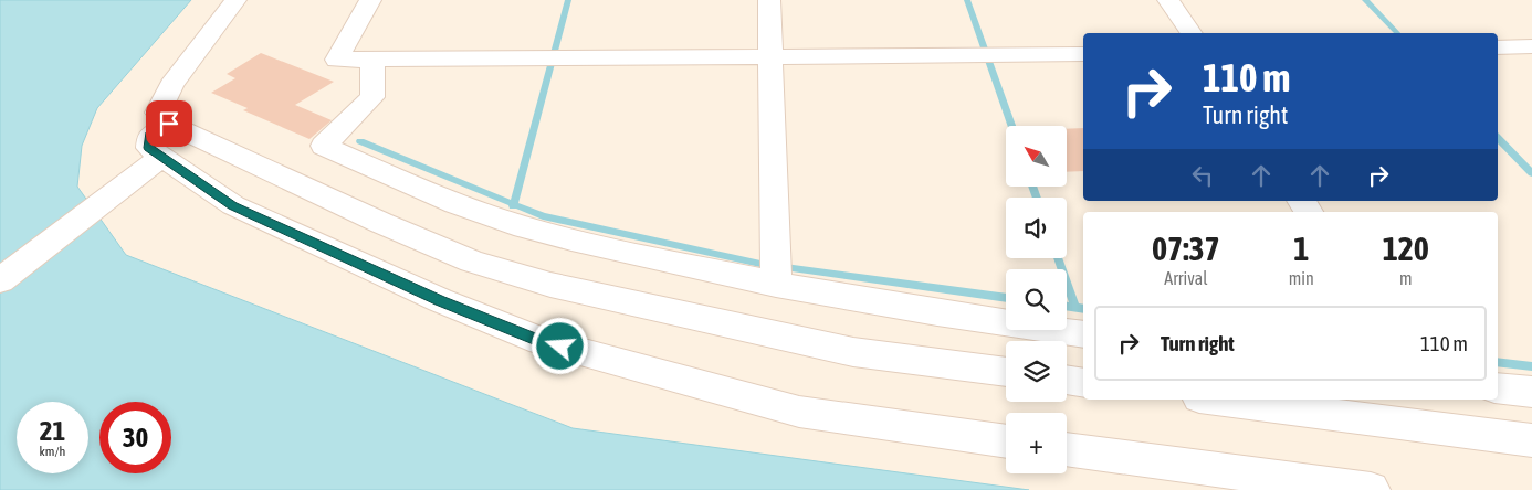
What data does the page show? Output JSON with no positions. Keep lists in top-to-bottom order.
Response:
{
  "north": "top left",
  "page": {
    "turn": ["110 m", "Turn right"],
    "map_buttons": "+",
    "eta": [
      "07:37",
      "Arrival",
      "1",
      "min",
      "120",
      "m"
    ],
    "list": [
      {
        "name": "Turn right",
        "value": "110 m"
      }
    ],
    "speed": "21 km/h",
    "limit": "30"
  }
}
